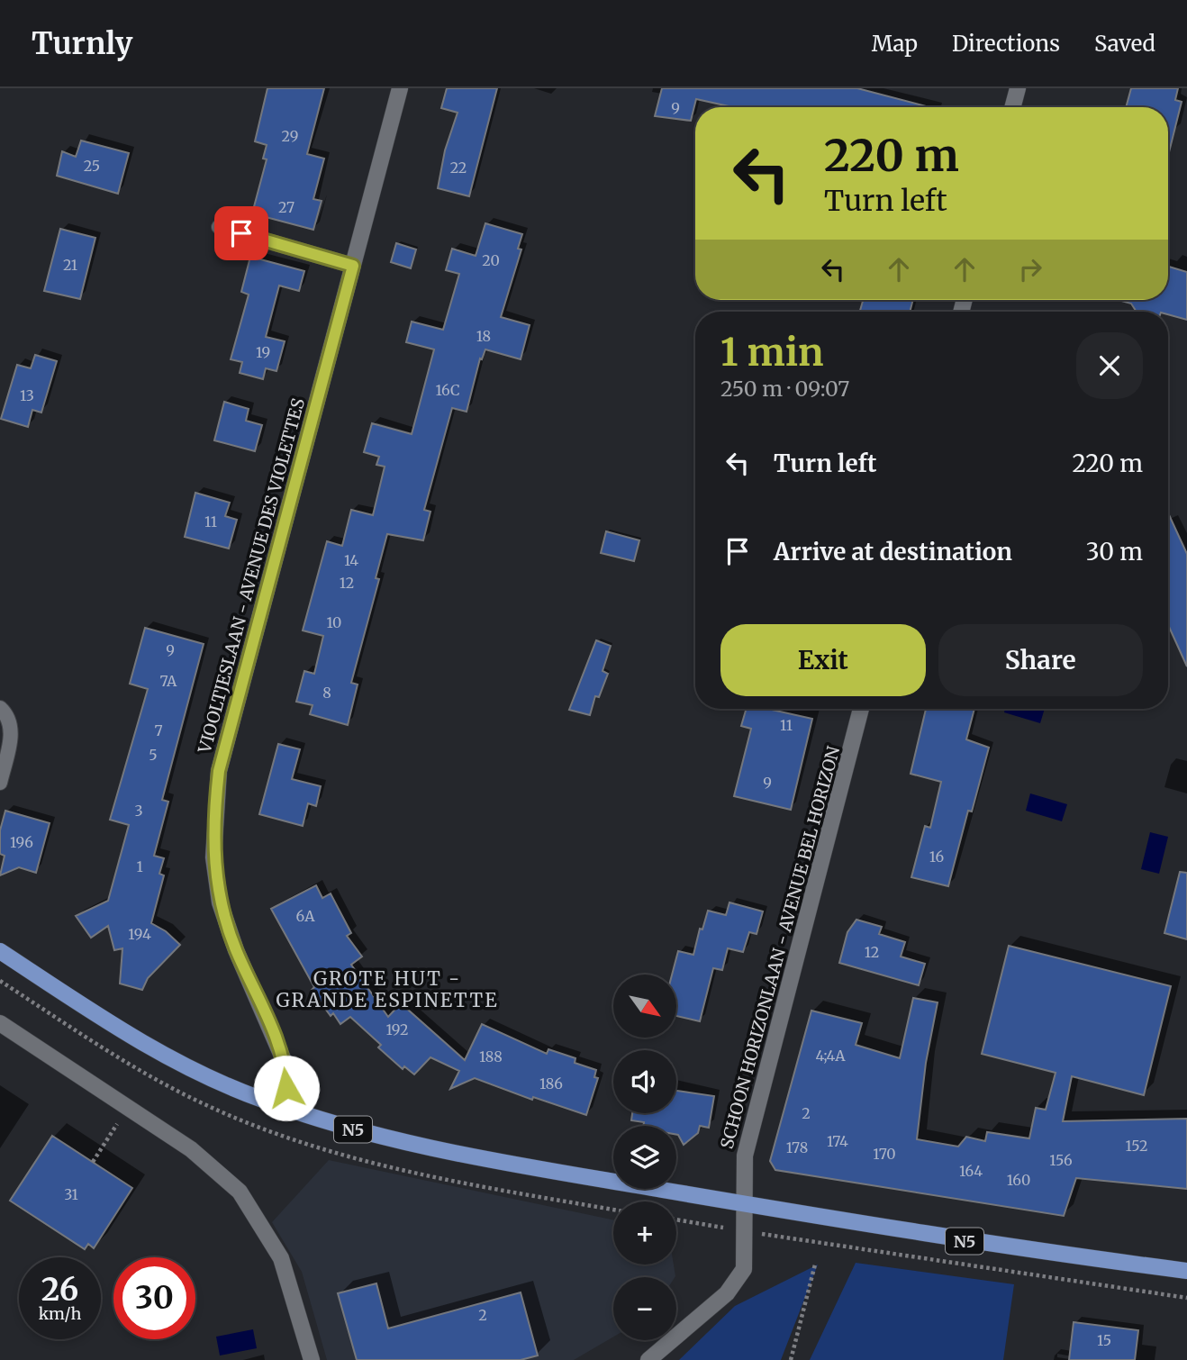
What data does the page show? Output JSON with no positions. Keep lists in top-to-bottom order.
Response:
{
  "streets": {
    "main road": ["N5"],
    "street": ["VIOOLTJESLAAN - AVENUE DES VIOLETTES", "SCHOON HORIZONLAAN - AVENUE BEL HORIZON"]
  },
  "crossings": [
    ["VIOOLTJESLAAN - AVENUE DES VIOLETTES", "N5"],
    ["SCHOON HORIZONLAAN - AVENUE BEL HORIZON", "N5"]
  ],
  "districts": ["GROTE HUT - GRANDE ESPINETTE"],
  "house_numbers": [
    "9",
    "29",
    "25",
    "22",
    "27",
    "20",
    "21",
    "18",
    "19",
    "16C",
    "13",
    "11",
    "14",
    "12",
    "10",
    "9",
    "7A",
    "8",
    "11",
    "7",
    "5",
    "9",
    "3",
    "196",
    "16",
    "1",
    "6A",
    "194",
    "12",
    "192",
    "4;4A",
    "188",
    "186",
    "2",
    "174",
    "152",
    "178",
    "170",
    "156",
    "164",
    "160",
    "31",
    "2",
    "15"
  ],
  "north": "bottom right",
  "page": {
    "header": "Turnly",
    "nav": ["Map", "Directions", "Saved"],
    "turn": ["220 m", "Turn left"],
    "heading": ["1 min", "250 m · 09:07"],
    "list": [
      {
        "name": "Turn left",
        "value": "220 m"
      },
      {
        "name": "Arrive at destination",
        "value": "30 m"
      }
    ],
    "buttons": ["Exit", "Share"],
    "map_buttons": ["+", "−"],
    "speed": "26 km/h",
    "limit": "30"
  }
}
